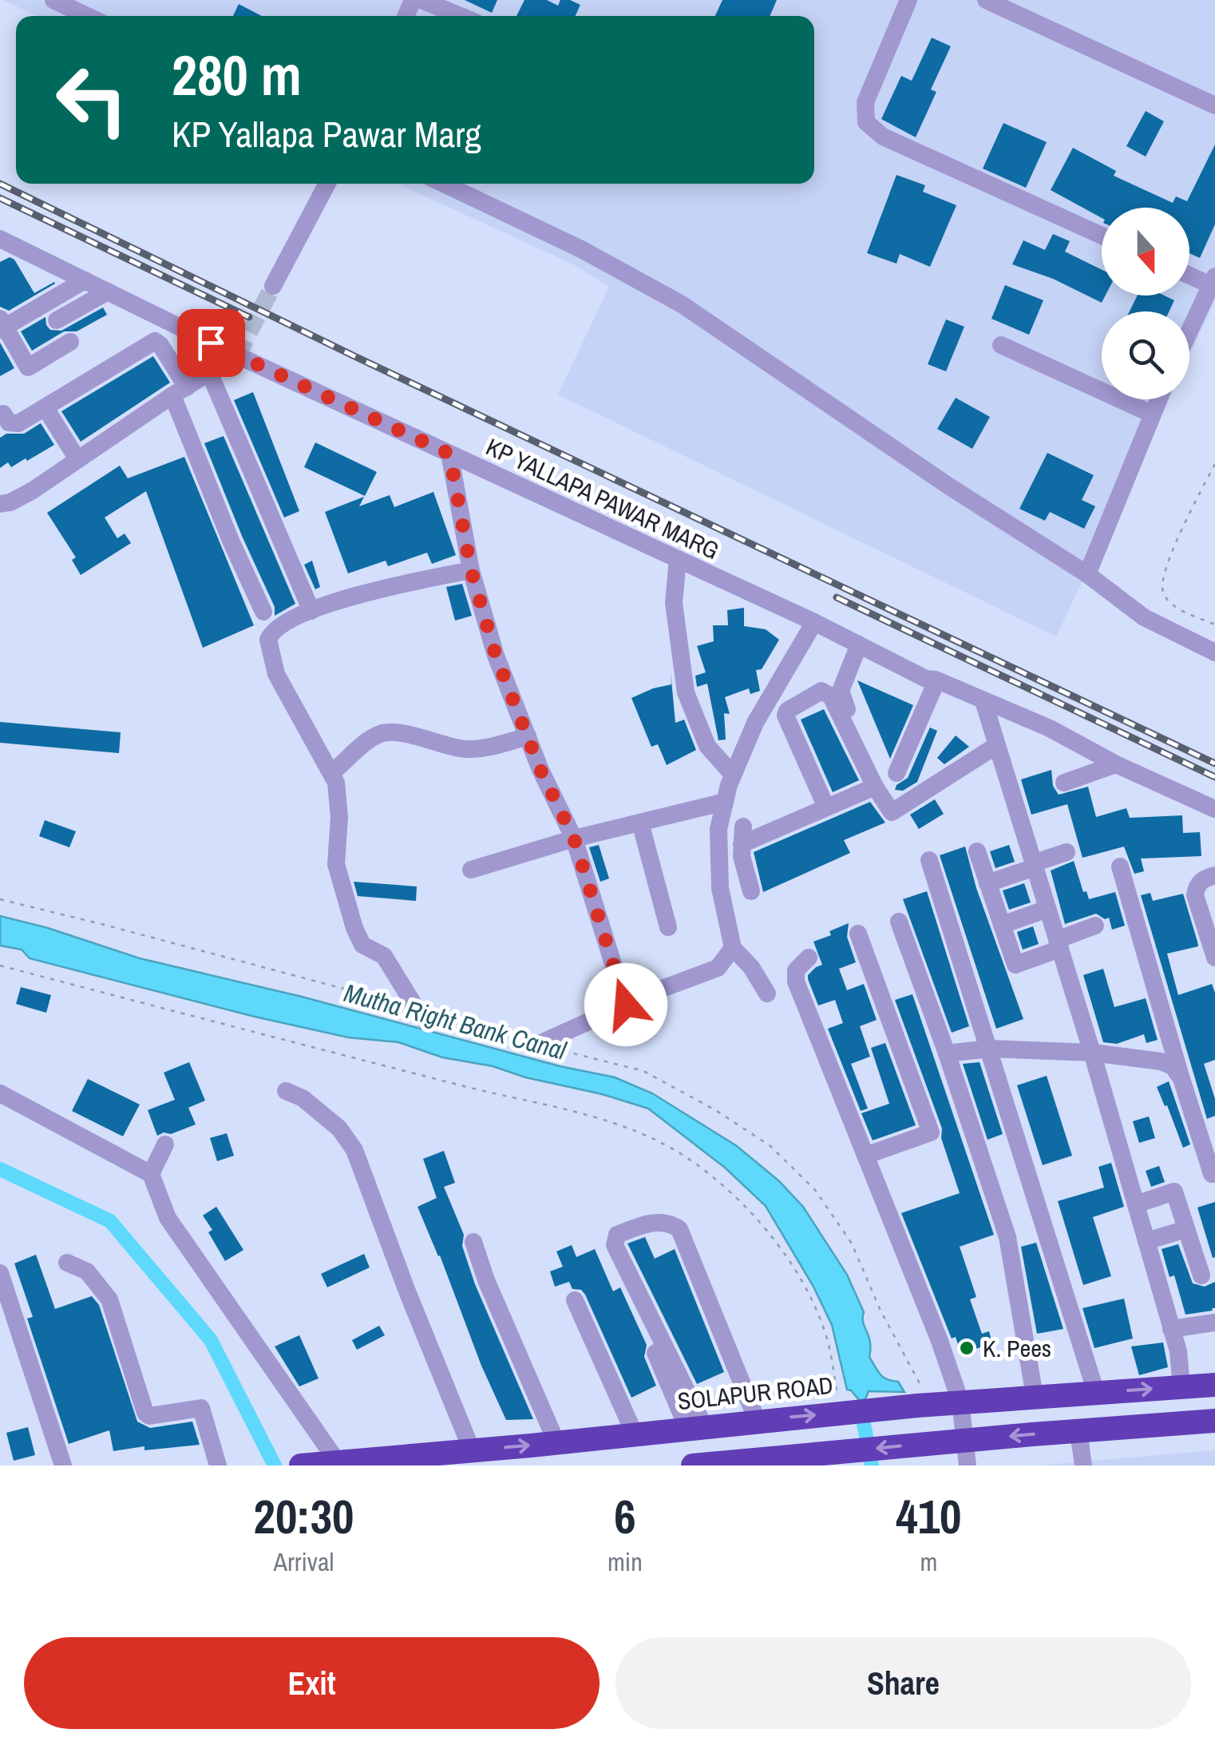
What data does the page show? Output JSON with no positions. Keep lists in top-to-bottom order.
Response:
{
  "streets": {
    "highway": ["SOLAPUR ROAD"],
    "street": ["KP YALLAPA PAWAR MARG"]
  },
  "water": ["Mutha Right Bank Canal"],
  "places": ["K. Pees"],
  "north": "bottom",
  "page": {
    "turn": ["280 m", "KP Yallapa Pawar Marg"],
    "eta": [
      "20:30",
      "Arrival",
      "6",
      "min",
      "410",
      "m"
    ],
    "buttons": ["Exit", "Share"]
  }
}
